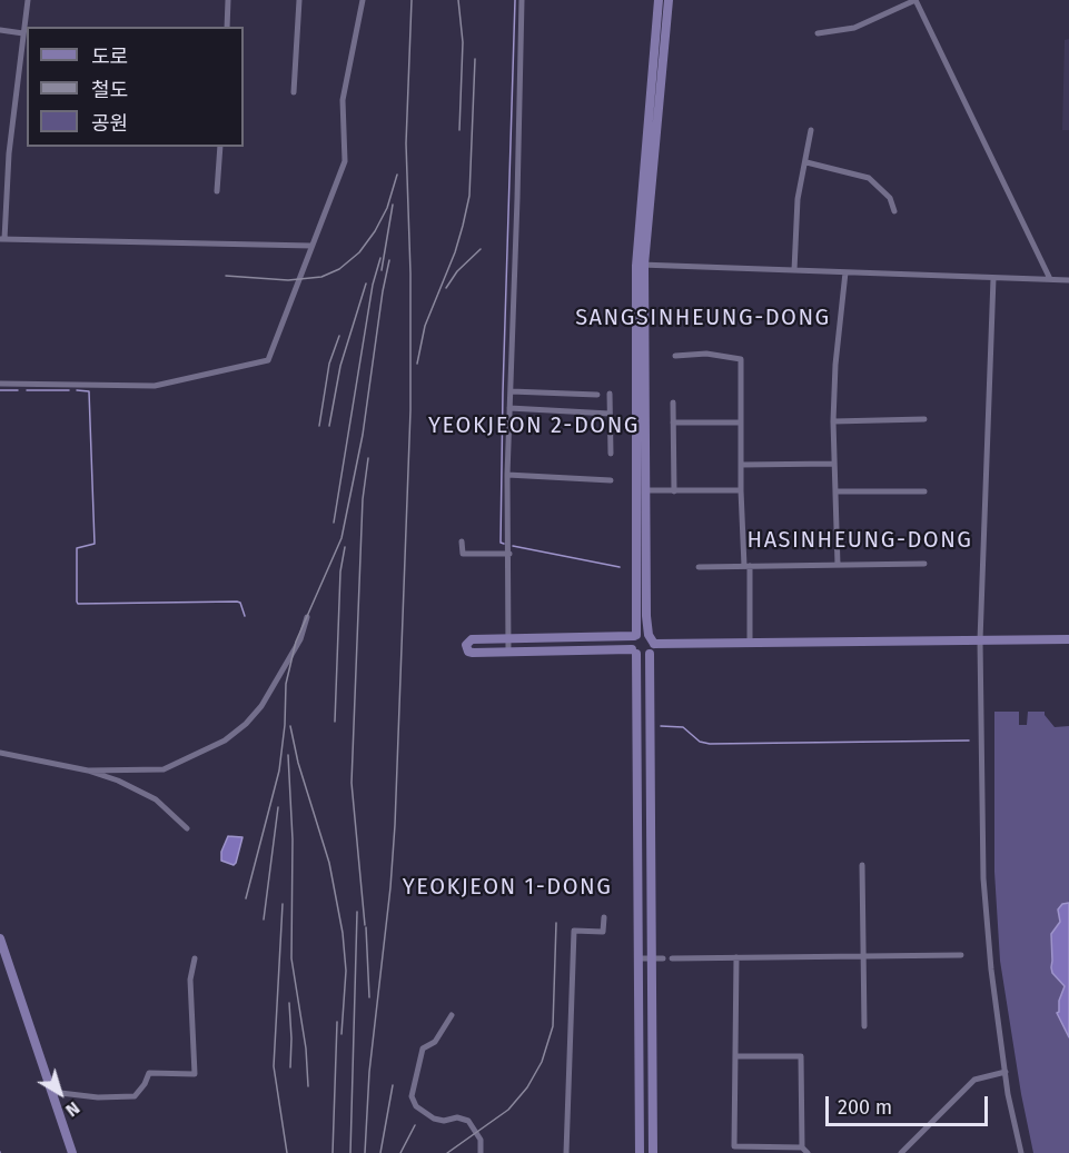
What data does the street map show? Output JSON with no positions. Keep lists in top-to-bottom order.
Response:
{
  "districts": [
    "SANGSINHEUNG-DONG",
    "YEOKJEON 2-DONG",
    "HASINHEUNG-DONG",
    "YEOKJEON 1-DONG"
  ],
  "legend": ["도로", "철도", "공원"],
  "scale_bar": "200 m",
  "north": "bottom right"
}
